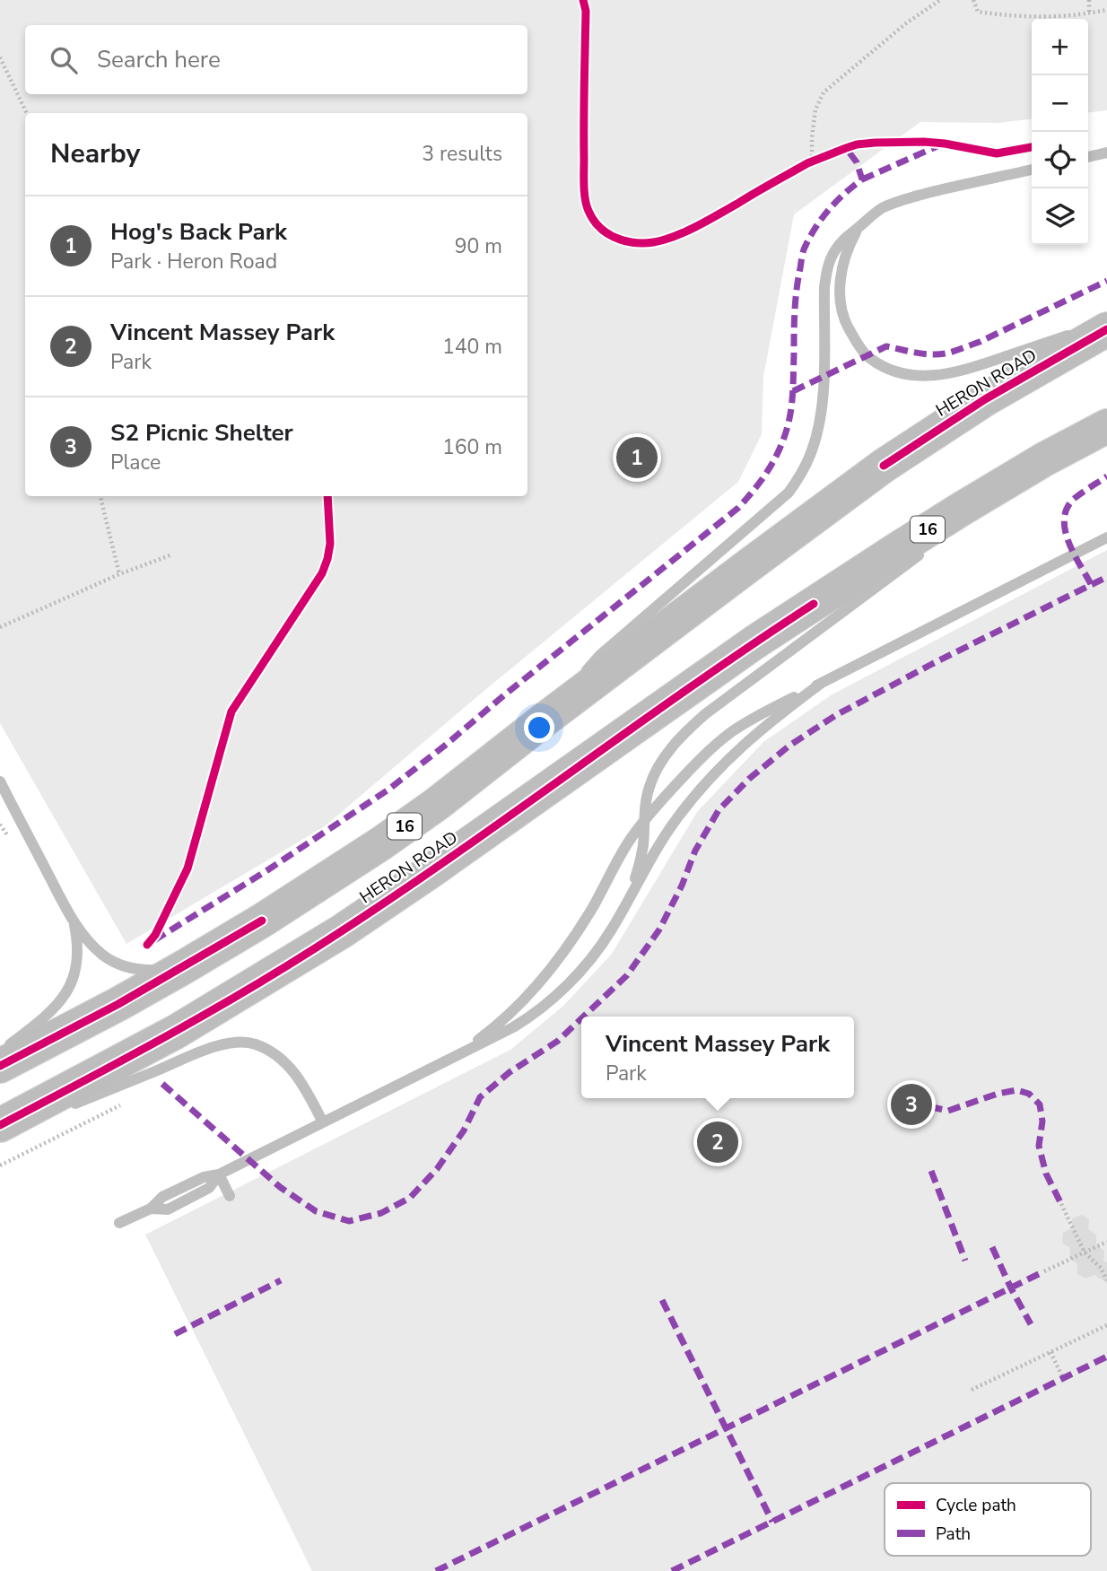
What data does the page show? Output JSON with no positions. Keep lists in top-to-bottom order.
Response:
{
  "streets": {
    "main road": ["HERON ROAD", "16"]
  },
  "legend": ["Cycle path", "Path"],
  "page": {
    "map_buttons": ["+", "−"],
    "search": "Search here",
    "heading": ["Nearby", "3 results"],
    "list": [
      {
        "mark": "1",
        "name": "Hog's Back Park",
        "note": "Park · Heron Road",
        "value": "90 m"
      },
      {
        "mark": "2",
        "name": "Vincent Massey Park",
        "note": "Park",
        "value": "140 m"
      },
      {
        "mark": "3",
        "name": "S2 Picnic Shelter",
        "note": "Place",
        "value": "160 m"
      }
    ],
    "pins": ["1", "3", "2"],
    "popup": ["Vincent Massey Park", "Park"]
  }
}
